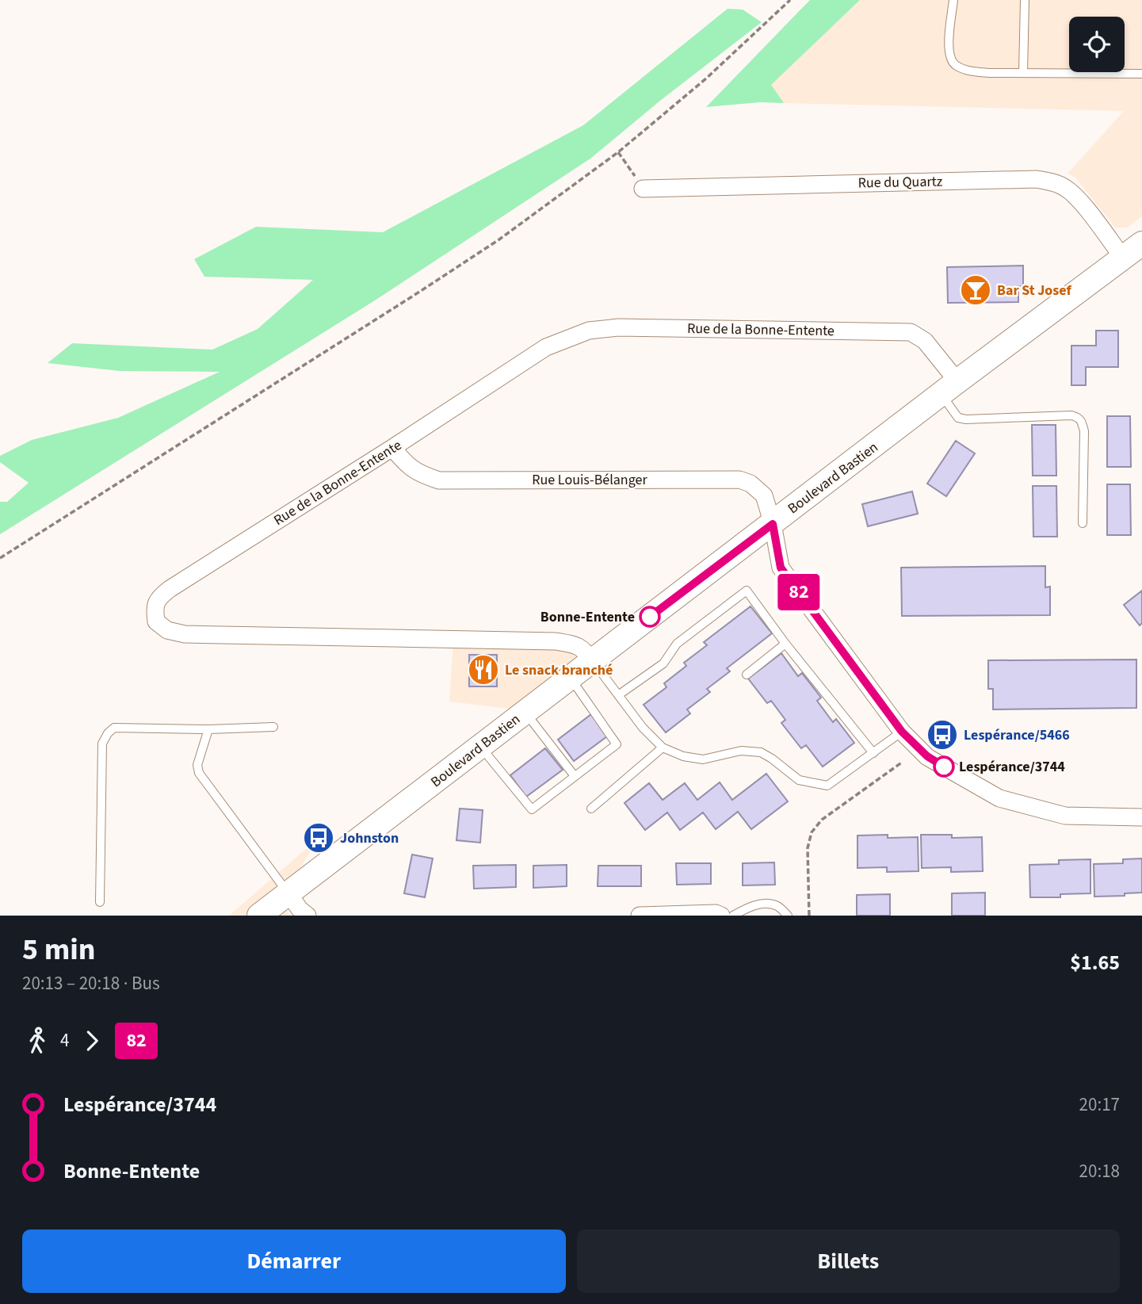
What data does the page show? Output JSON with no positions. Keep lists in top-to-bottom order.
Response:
{
  "streets": {
    "main road": ["Boulevard Bastien"],
    "street": ["Rue du Quartz", "Rue de la Bonne-Entente", "Rue Louis-Bélanger"]
  },
  "crossings": [
    ["Rue du Quartz", "Boulevard Bastien"],
    ["Rue de la Bonne-Entente", "Boulevard Bastien"],
    ["Rue de la Bonne-Entente", "Rue Louis-Bélanger"],
    ["Boulevard Bastien", "Rue Louis-Bélanger"]
  ],
  "places": {
    "bar": ["Bar St Josef"],
    "other": ["Bonne-Entente", "Lespérance/3744"],
    "restaurant": ["Le snack branché"],
    "bus stop": ["Lespérance/5466", "Johnston"]
  },
  "lines": ["bus line 82"],
  "page": {
    "on_map": "82",
    "heading": ["5 min", "20:13 – 20:18 · Bus", "$1.65"],
    "legs": ["4", "82"],
    "list": [
      {
        "name": "Lespérance/3744",
        "value": "20:17"
      },
      {
        "name": "Bonne-Entente",
        "value": "20:18"
      }
    ],
    "buttons": ["Démarrer", "Billets"]
  }
}
